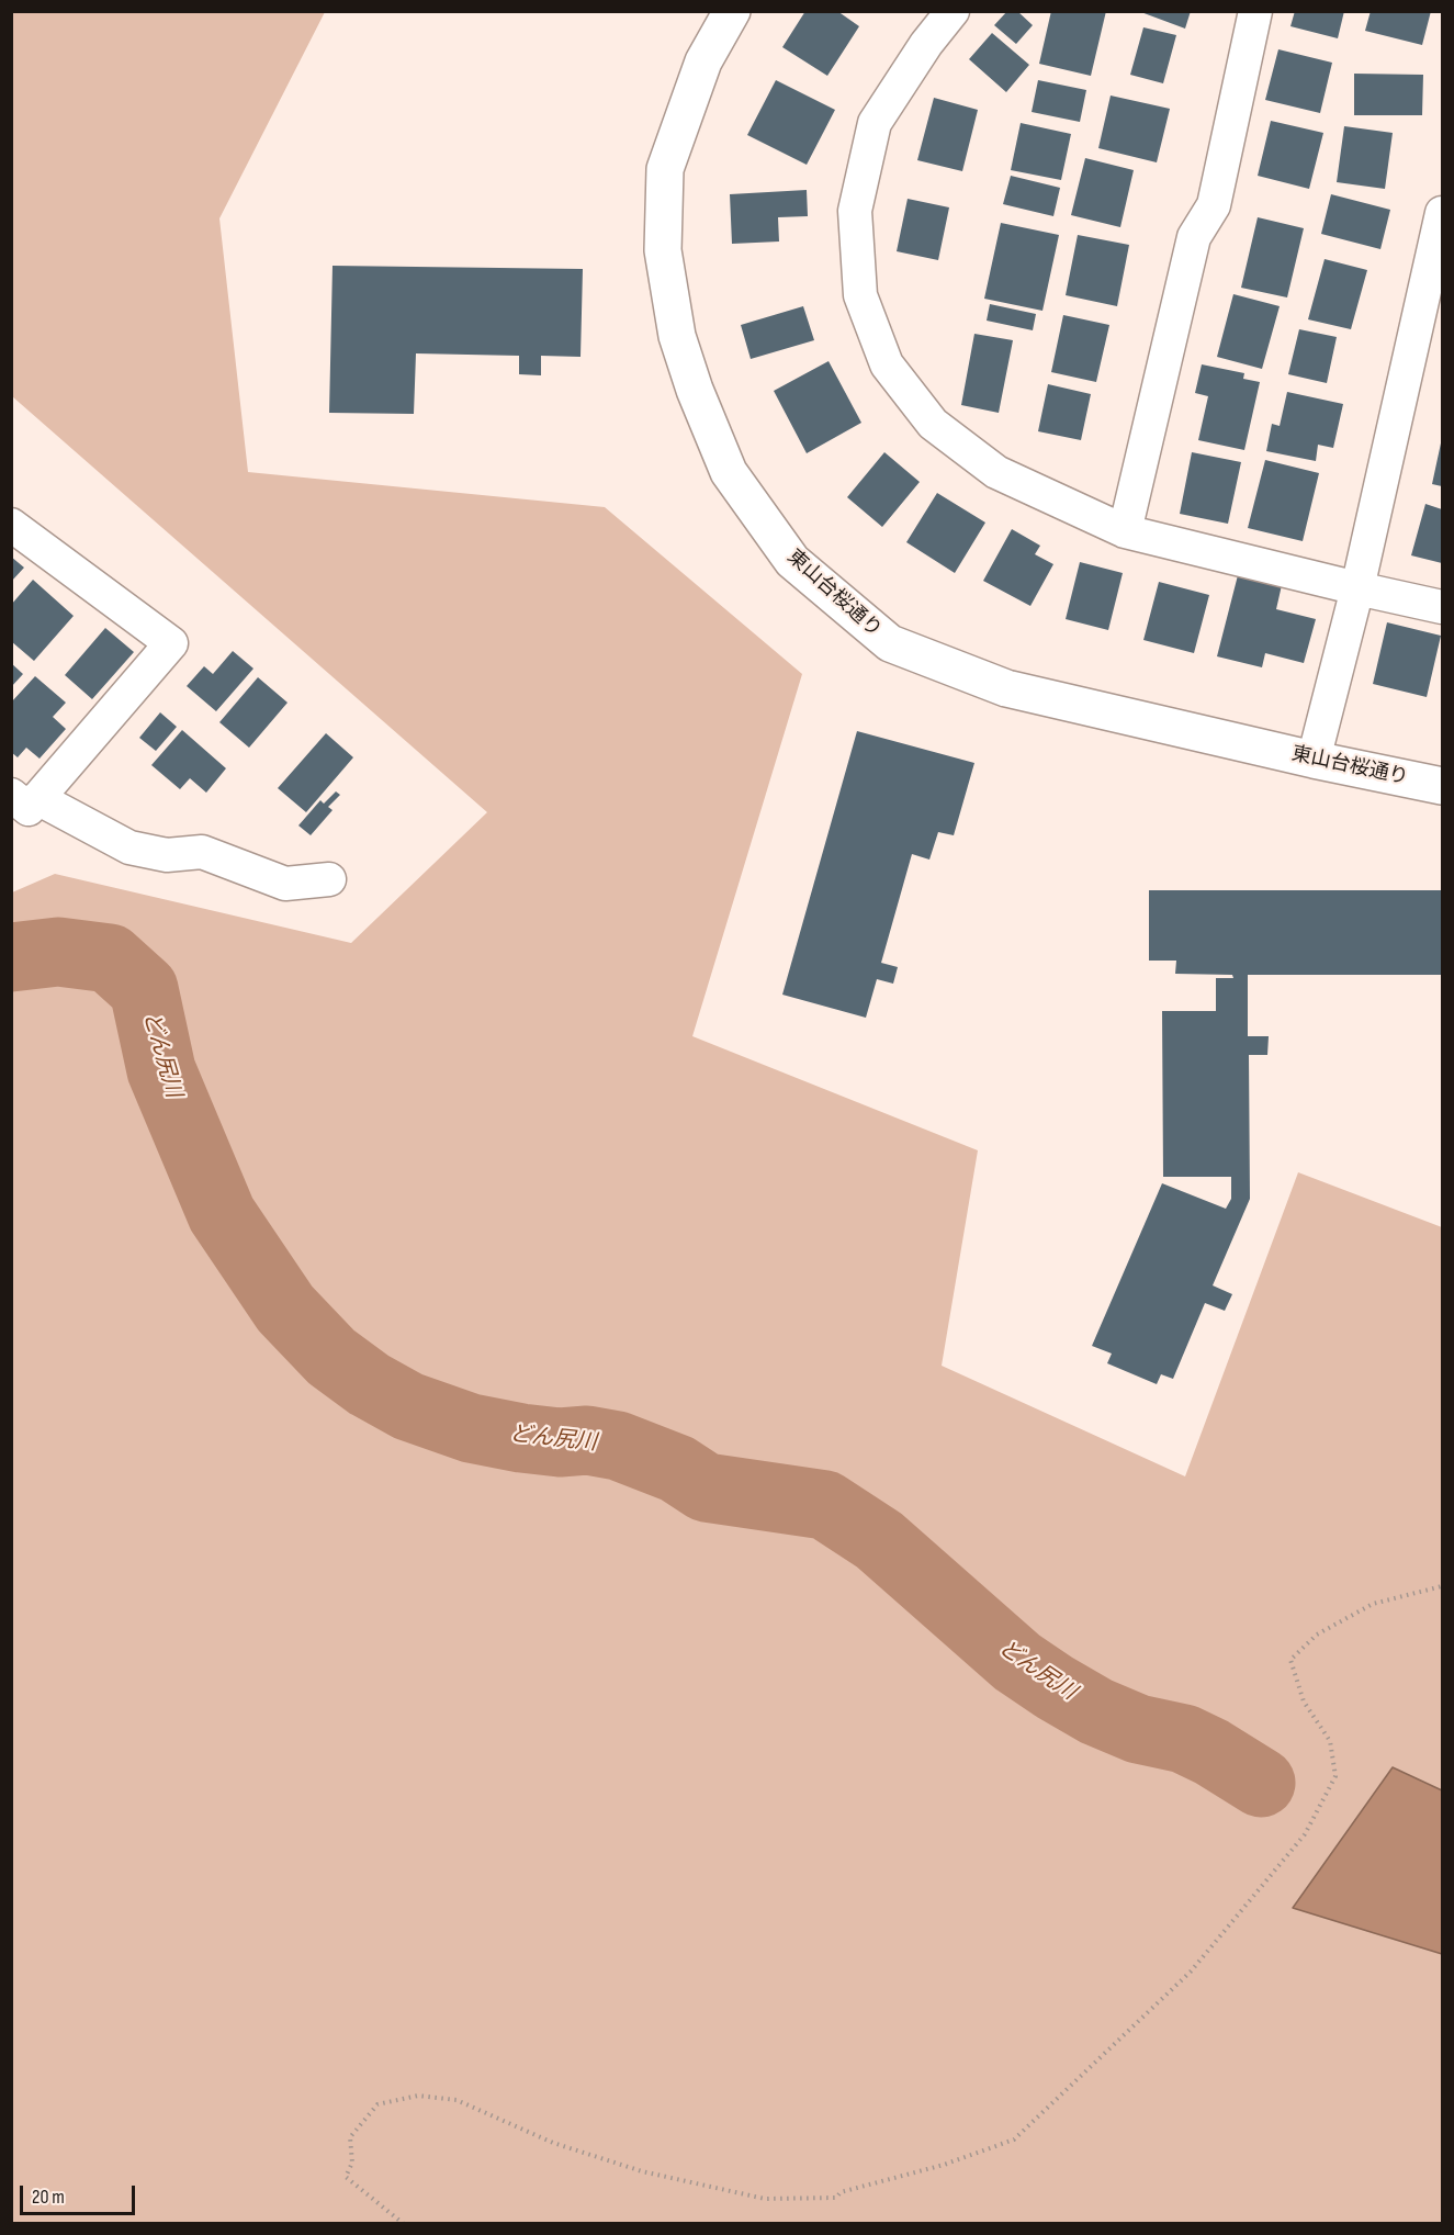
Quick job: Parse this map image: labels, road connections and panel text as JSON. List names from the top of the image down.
{
  "streets": {
    "street": ["東山台桜通り"]
  },
  "water": ["どん尻川"],
  "scale_bar": "20 m"
}
